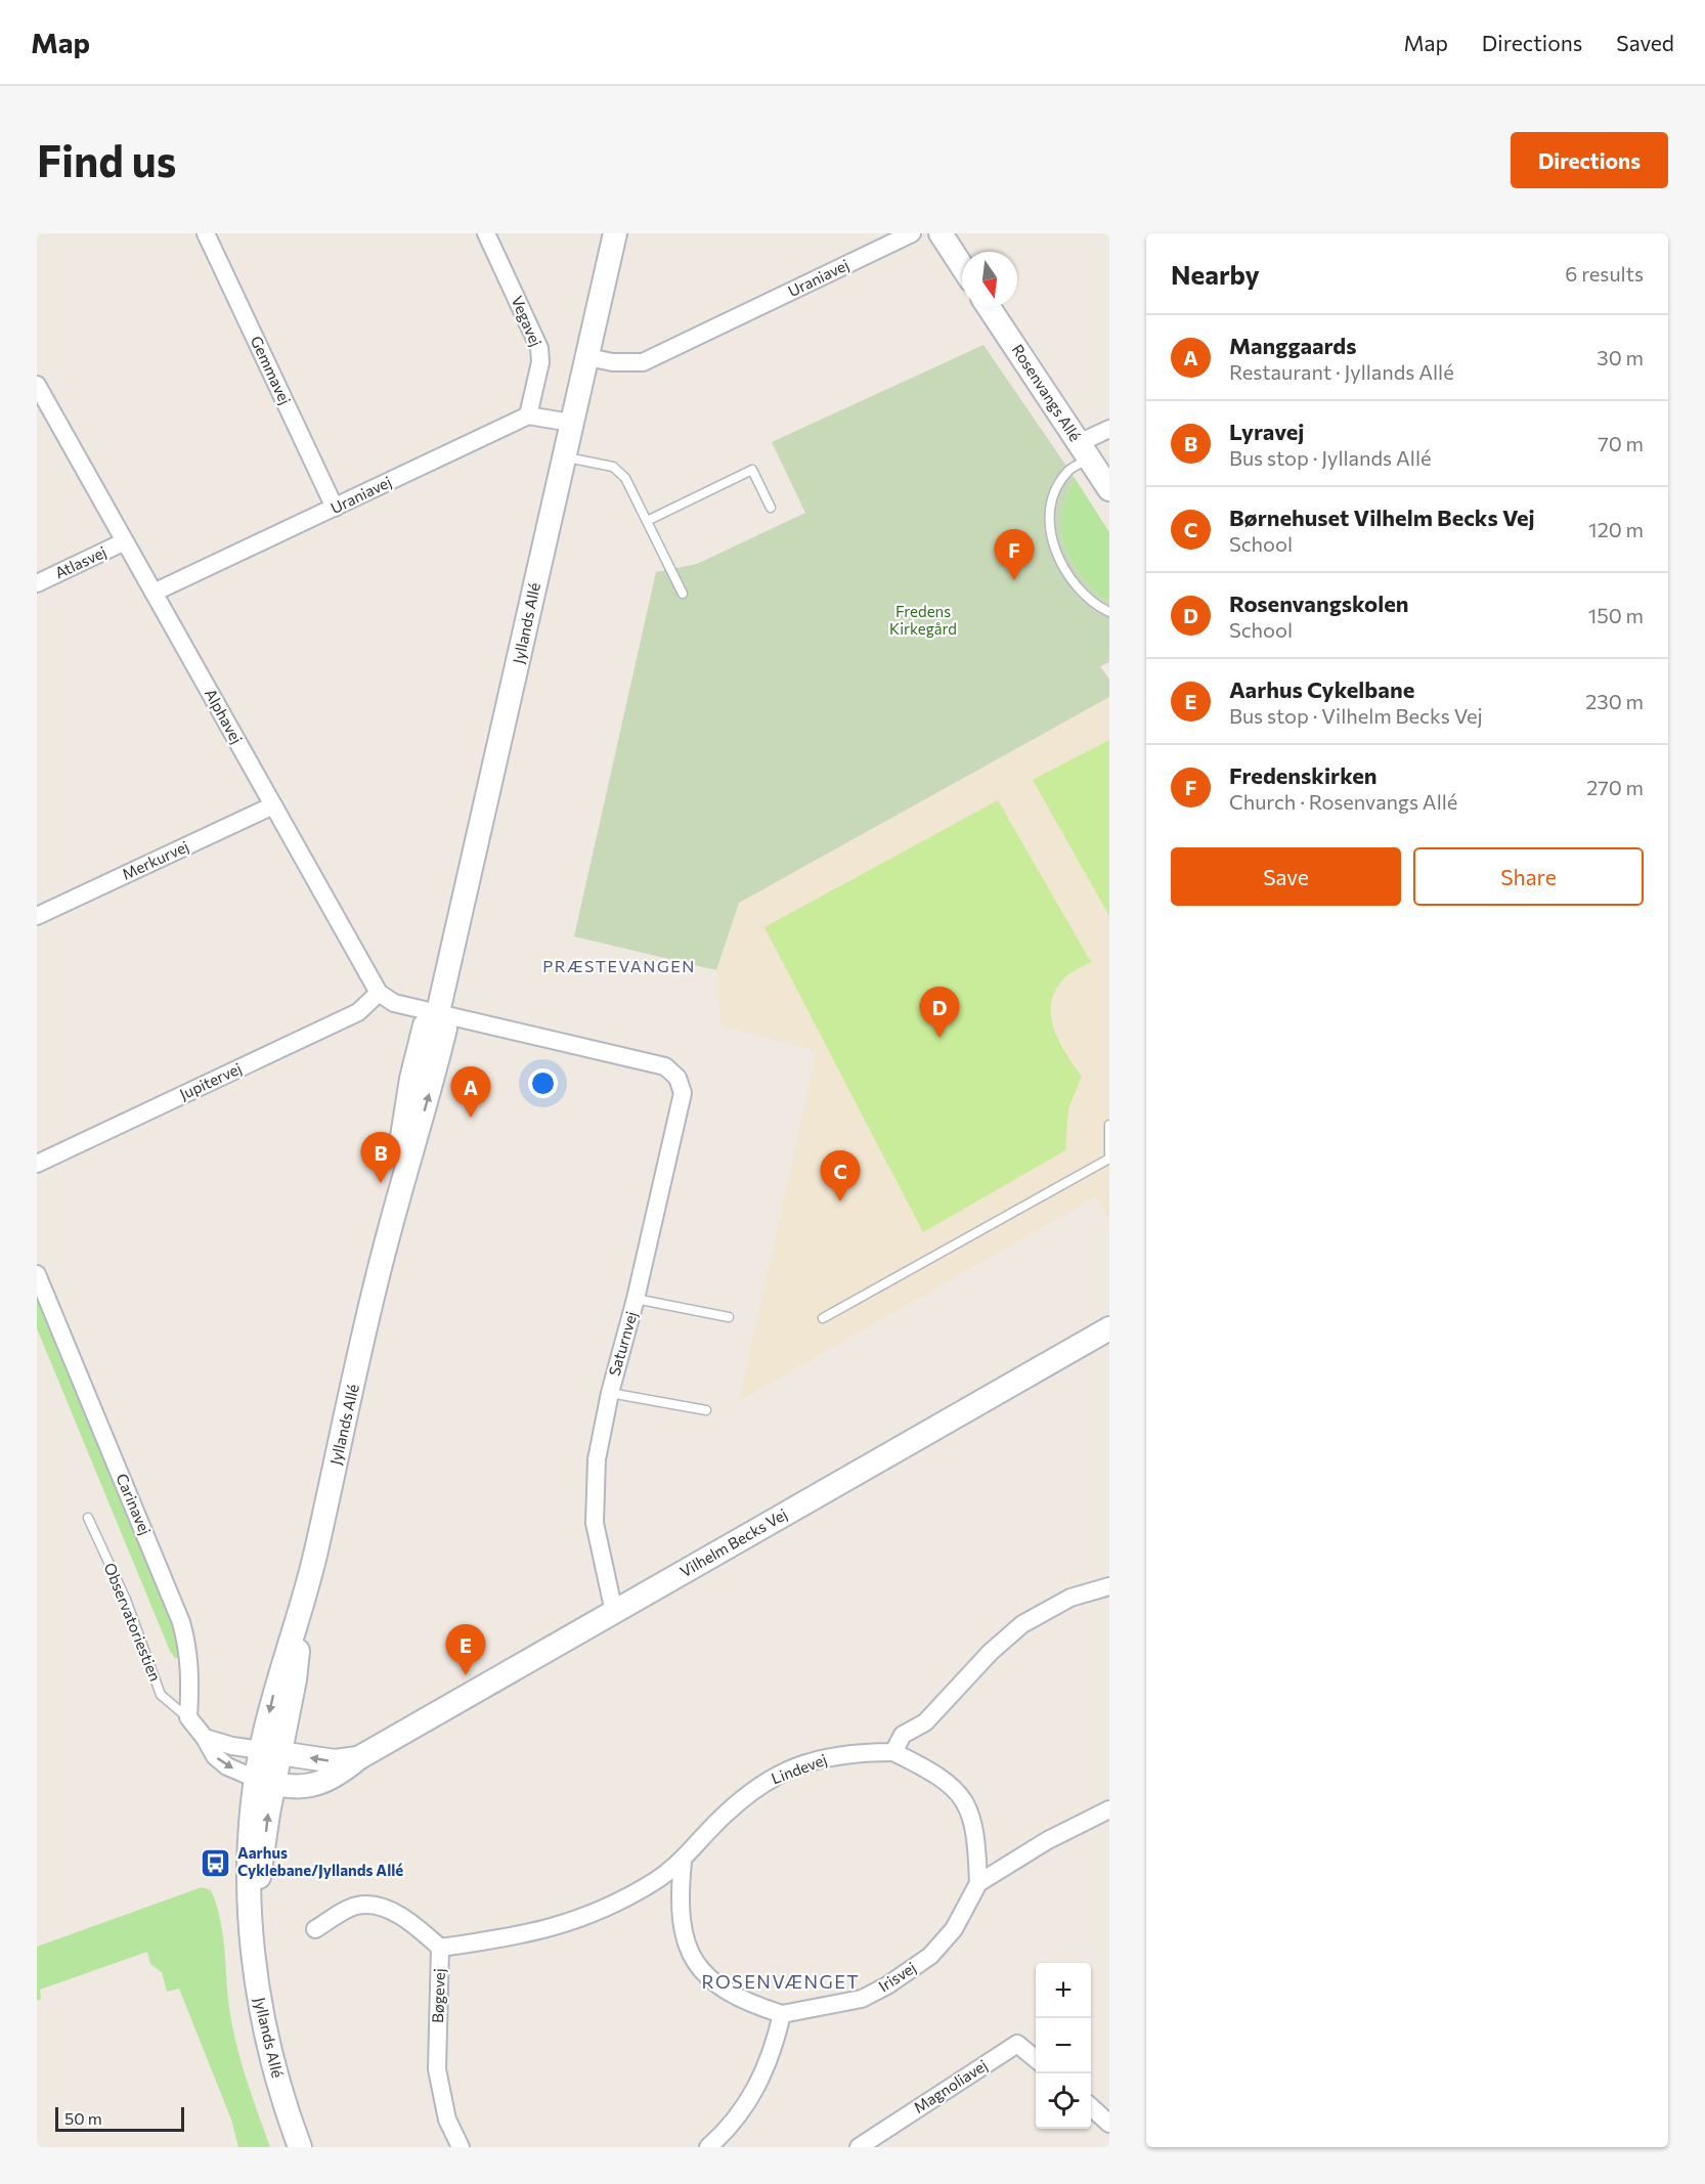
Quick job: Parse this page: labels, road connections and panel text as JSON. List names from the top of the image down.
{
  "streets": {
    "street": [
      "Uraniavej",
      "Vegavej",
      "Gemmavej",
      "Rosenvangs Allé",
      "Atlasvej",
      "Jyllands Allé",
      "Alphavej",
      "Merkurvej",
      "Jupitervej",
      "Saturnvej",
      "Carinavej",
      "Vilhelm Becks Vej",
      "Lindevej",
      "Irisvej",
      "Bøgevej",
      "Magnoliavej"
    ],
    "lane": ["Observatoriestien"]
  },
  "crossings": [
    ["Uraniavej", "Vegavej"],
    ["Uraniavej", "Gemmavej"],
    ["Uraniavej", "Jyllands Allé"],
    ["Uraniavej", "Alphavej"],
    ["Atlasvej", "Alphavej"],
    ["Jyllands Allé", "Saturnvej"],
    ["Jyllands Allé", "Vilhelm Becks Vej"],
    ["Alphavej", "Merkurvej"],
    ["Alphavej", "Jupitervej"],
    ["Saturnvej", "Vilhelm Becks Vej"],
    ["Carinavej", "Observatoriestien"],
    ["Lindevej", "Bøgevej"]
  ],
  "districts": ["PRÆSTEVANGEN", "ROSENVÆNGET"],
  "parks": ["Fredens Kirkegård"],
  "places": {
    "bus stop": ["Aarhus Cyklebane/Jyllands Allé"]
  },
  "scale_bar": "50 m",
  "north": "bottom",
  "page": {
    "header": "Map",
    "nav": ["Map", "Directions", "Saved"],
    "buttons": [
      "Directions",
      ["Save", "Share"]
    ],
    "title": "Find us",
    "heading": ["Nearby", "6 results"],
    "list": [
      {
        "mark": "A",
        "name": "Manggaards",
        "note": "Restaurant · Jyllands Allé",
        "value": "30 m"
      },
      {
        "mark": "B",
        "name": "Lyravej",
        "note": "Bus stop · Jyllands Allé",
        "value": "70 m"
      },
      {
        "mark": "C",
        "name": "Børnehuset Vilhelm Becks Vej",
        "note": "School",
        "value": "120 m"
      },
      {
        "mark": "D",
        "name": "Rosenvangskolen",
        "note": "School",
        "value": "150 m"
      },
      {
        "mark": "E",
        "name": "Aarhus Cykelbane",
        "note": "Bus stop · Vilhelm Becks Vej",
        "value": "230 m"
      },
      {
        "mark": "F",
        "name": "Fredenskirken",
        "note": "Church · Rosenvangs Allé",
        "value": "270 m"
      }
    ],
    "pins": [
      "F",
      "D",
      "A",
      "B",
      "C",
      "E"
    ],
    "map_buttons": ["+", "−"],
    "scale": "50 m"
  }
}
